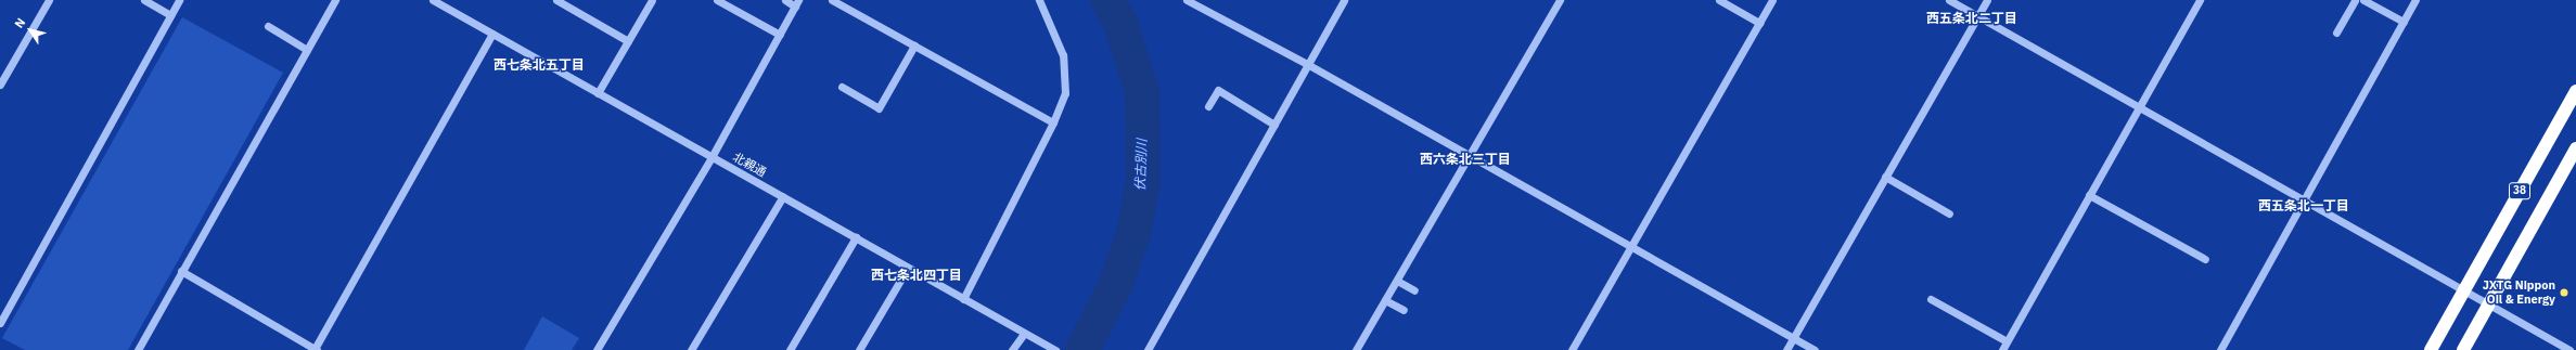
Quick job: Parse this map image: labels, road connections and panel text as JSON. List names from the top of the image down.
{
  "streets": {
    "highway": ["38"],
    "street": ["北親通"]
  },
  "districts": [
    "西五条北二丁目",
    "西七条北五丁目",
    "西六条北三丁目",
    "西五条北一丁目",
    "西七条北四丁目"
  ],
  "water": ["伏古別川"],
  "places": ["JXTG Nippon Oil & Energy"],
  "north": "top left"
}
